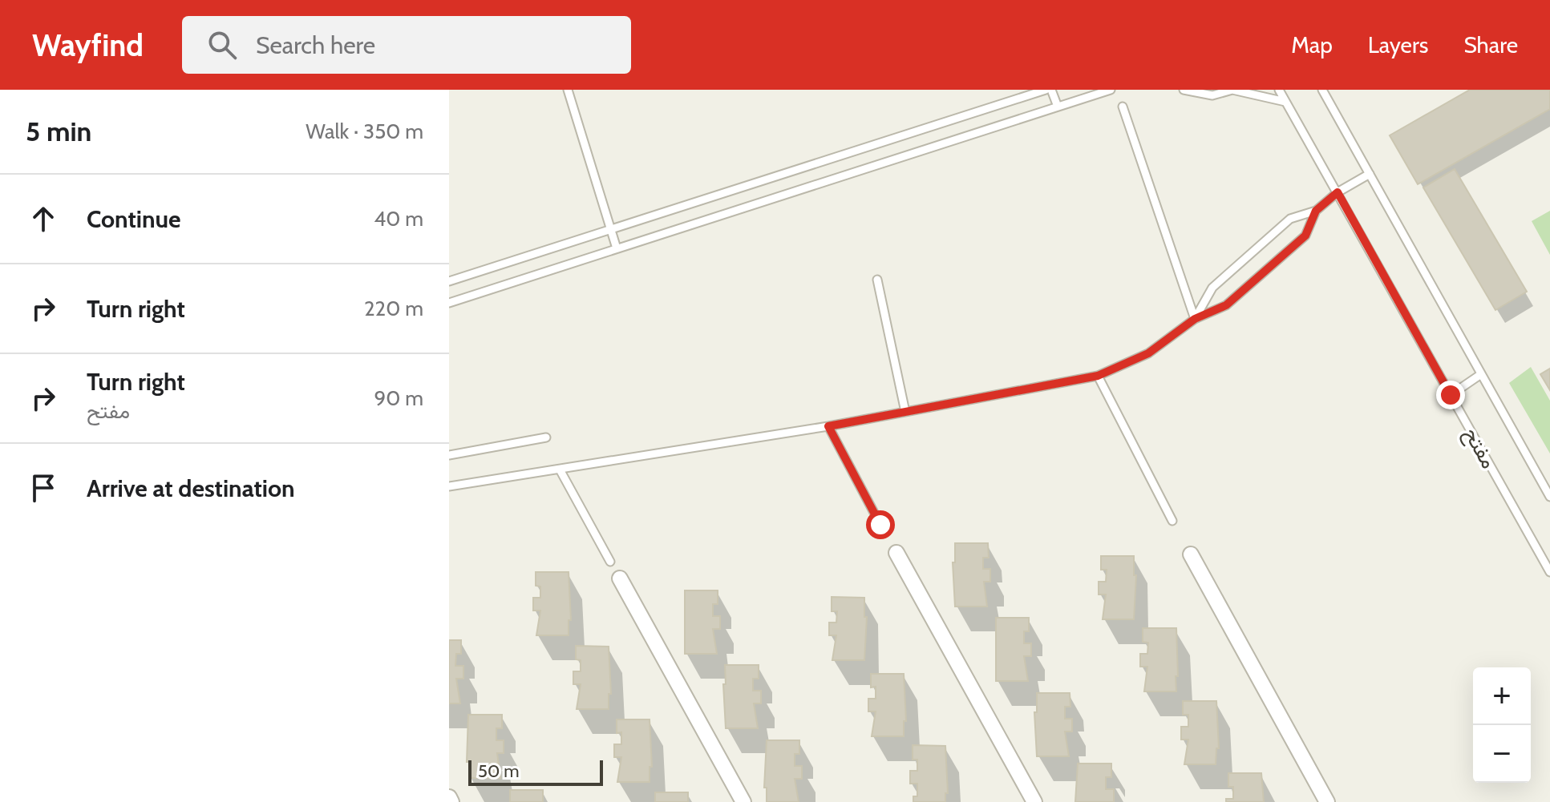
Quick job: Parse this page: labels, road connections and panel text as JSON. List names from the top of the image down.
{
  "streets": {
    "lane": ["مفتح"]
  },
  "scale_bar": "50 m",
  "page": {
    "header": "Wayfind",
    "search": "Search here",
    "nav": ["Map", "Layers", "Share"],
    "heading": ["5 min", "Walk · 350 m"],
    "list": [
      ["Continue", "40 m"],
      ["Turn right", "220 m"],
      ["Turn right", "مفتح", "90 m"],
      "Arrive at destination"
    ],
    "map_buttons": ["+", "−"],
    "scale": "50 m"
  }
}
